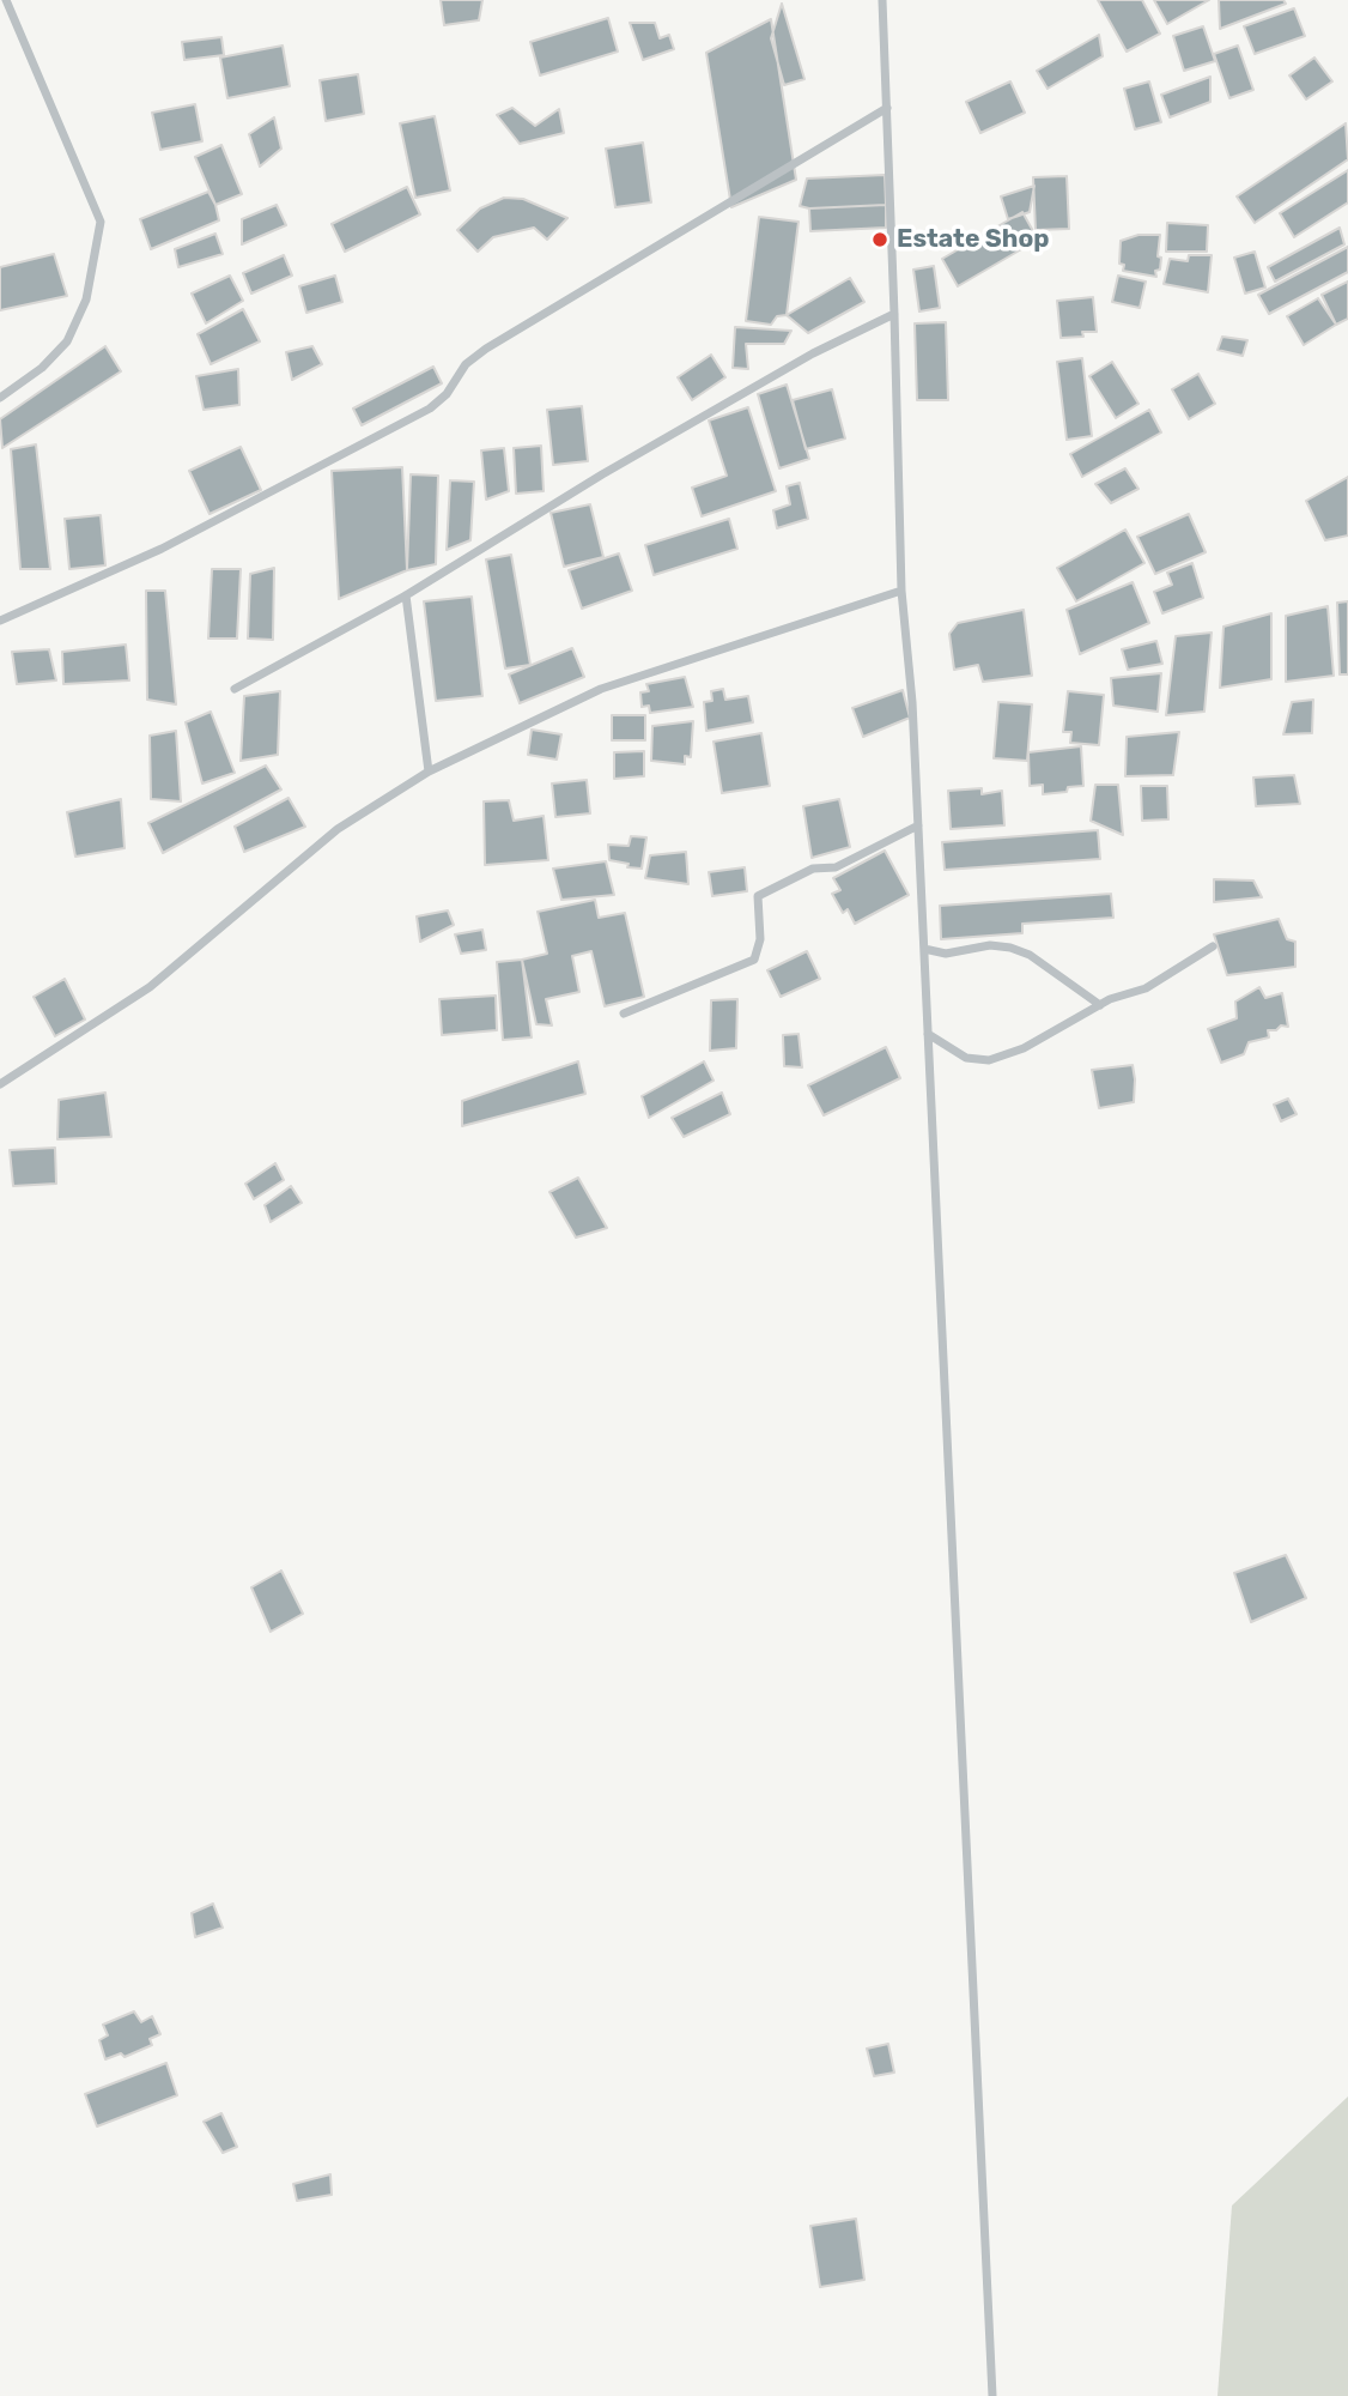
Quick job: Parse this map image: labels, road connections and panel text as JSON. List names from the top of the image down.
{
  "places": ["Estate Shop"]
}
